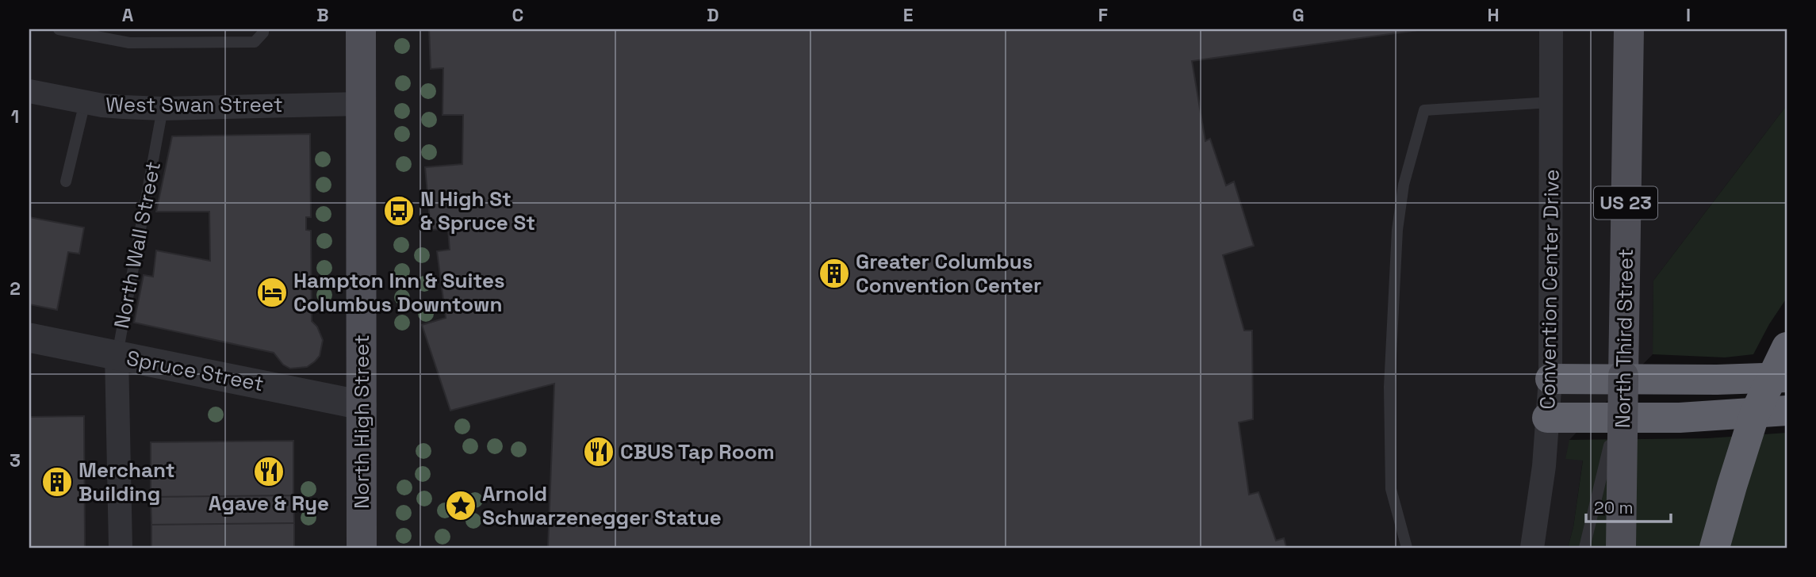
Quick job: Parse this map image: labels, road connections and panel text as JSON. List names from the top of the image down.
{
  "streets": {
    "main road": ["US 23", "North Third Street", "North High Street"],
    "street": [
      "West Swan Street",
      "North Wall Street",
      "Convention Center Drive",
      "Spruce Street"
    ]
  },
  "crossings": [
    ["West Swan Street", "North Wall Street"],
    ["West Swan Street", "North High Street"],
    ["North Wall Street", "Spruce Street"],
    ["Spruce Street", "North High Street"]
  ],
  "places": {
    "bus stop": ["N High St & Spruce St"],
    "building": ["Greater Columbus Convention Center", "Merchant Building"],
    "hotel": ["Hampton Inn & Suites Columbus Downtown"],
    "restaurant": ["CBUS Tap Room", "Agave & Rye"],
    "place": ["Arnold Schwarzenegger Statue"]
  },
  "scale_bar": "20 m",
  "grid": {
    "columns": [
      "A",
      "B",
      "C",
      "D",
      "E",
      "F",
      "G",
      "H",
      "I"
    ],
    "rows": ["1", "2", "3"]
  }
}
